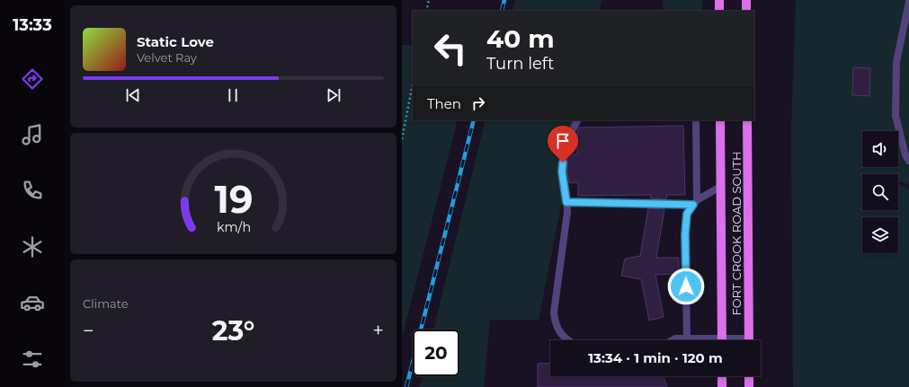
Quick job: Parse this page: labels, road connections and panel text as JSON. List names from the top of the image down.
{
  "streets": {
    "main road": ["FORT CROOK ROAD SOUTH"]
  },
  "page": {
    "tabs": "13:33",
    "turn": ["40 m", "Turn left"],
    "song": ["Static Love", "Velvet Ray"],
    "then": "Then",
    "tile": "Climate",
    "heat": ["−", "23°", "+"],
    "limit": "20",
    "trip": "13:34 · 1 min · 120 m",
    "gauge": ["19", "km/h"]
  }
}
